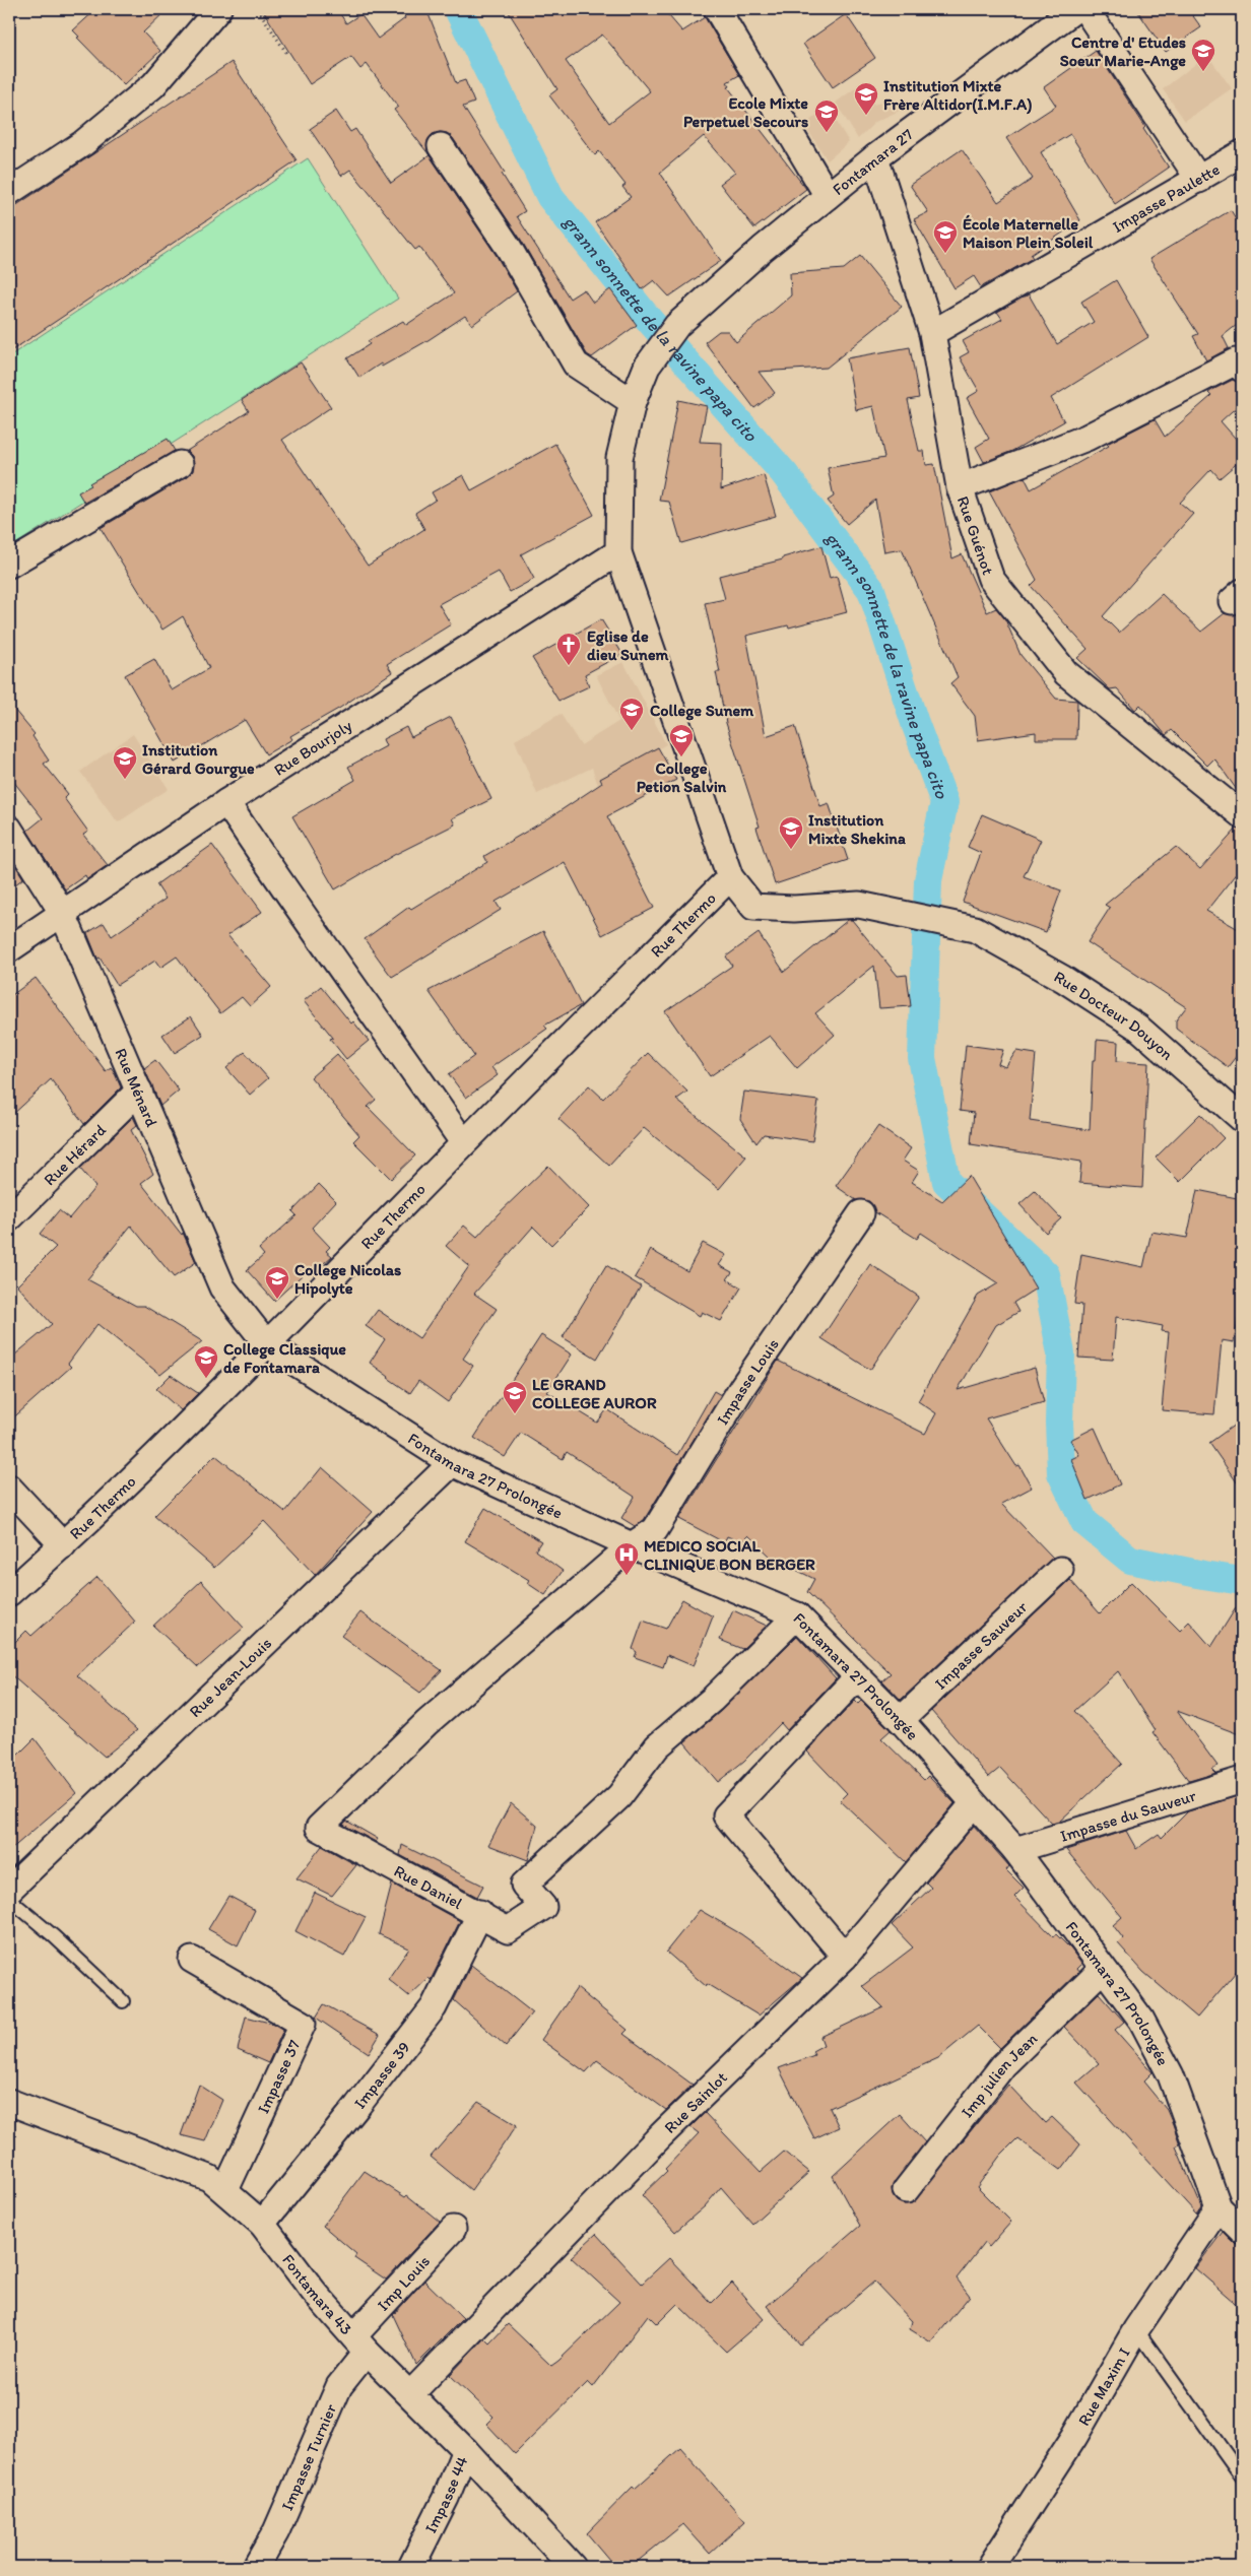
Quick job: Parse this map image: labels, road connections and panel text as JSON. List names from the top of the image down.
{
  "streets": {
    "street": [
      "Fontamara 27",
      "Impasse Paulette",
      "Rue Guénot",
      "Rue Bourjoly",
      "Rue Thermo",
      "Rue Docteur Douyon",
      "Rue Ménard",
      "Rue Hérard",
      "Impasse Louis",
      "Fontamara 27 Prolongée",
      "Impasse Sauveur",
      "Rue Jean-Louis",
      "Impasse du Sauveur",
      "Rue Daniel",
      "Impasse 39",
      "Imp julien Jean",
      "Impasse 37",
      "Rue Sainlot",
      "Imp Louis",
      "Fontamara 43",
      "Rue Maxim I",
      "Impasse Turnier",
      "Impasse 44"
    ]
  },
  "crossings": [
    ["Fontamara 27", "Rue Guénot"],
    ["Impasse Paulette", "Rue Guénot"],
    ["Rue Bourjoly", "Rue Ménard"],
    ["Rue Thermo", "Rue Docteur Douyon"],
    ["Rue Thermo", "Rue Ménard"],
    ["Rue Thermo", "Fontamara 27 Prolongée"],
    ["Rue Ménard", "Rue Hérard"],
    ["Rue Ménard", "Fontamara 27 Prolongée"],
    ["Impasse Louis", "Fontamara 27 Prolongée"],
    ["Impasse Louis", "Rue Daniel"],
    ["Fontamara 27 Prolongée", "Impasse Sauveur"],
    ["Fontamara 27 Prolongée", "Rue Jean-Louis"],
    ["Fontamara 27 Prolongée", "Impasse du Sauveur"],
    ["Fontamara 27 Prolongée", "Rue Daniel"],
    ["Fontamara 27 Prolongée", "Imp julien Jean"],
    ["Fontamara 27 Prolongée", "Rue Sainlot"],
    ["Fontamara 27 Prolongée", "Rue Maxim I"],
    ["Rue Daniel", "Impasse 39"],
    ["Impasse 39", "Fontamara 43"],
    ["Impasse 37", "Fontamara 43"],
    ["Rue Sainlot", "Fontamara 43"],
    ["Imp Louis", "Fontamara 43"],
    ["Imp Louis", "Impasse Turnier"],
    ["Fontamara 43", "Impasse Turnier"],
    ["Fontamara 43", "Impasse 44"]
  ],
  "water": ["grann sonnette de la ravine papa cito"],
  "places": {
    "school or university": [
      "Centre d' Etudes Soeur Marie-Ange",
      "Institution Mixte Frère Altidor(I.M.F.A)",
      "Ecole Mixte Perpetuel Secours",
      "École Maternelle Maison Plein Soleil",
      "College Sunem",
      "College Petion Salvin",
      "Institution Gérard Gourgue",
      "Institution Mixte Shekina",
      "College Nicolas Hipolyte",
      "College Classique de Fontamara",
      "LE GRAND COLLEGE AUROR"
    ],
    "church": ["Eglise de dieu Sunem"],
    "hospital": ["MEDICO SOCIAL CLINIQUE BON BERGER"]
  }
}
